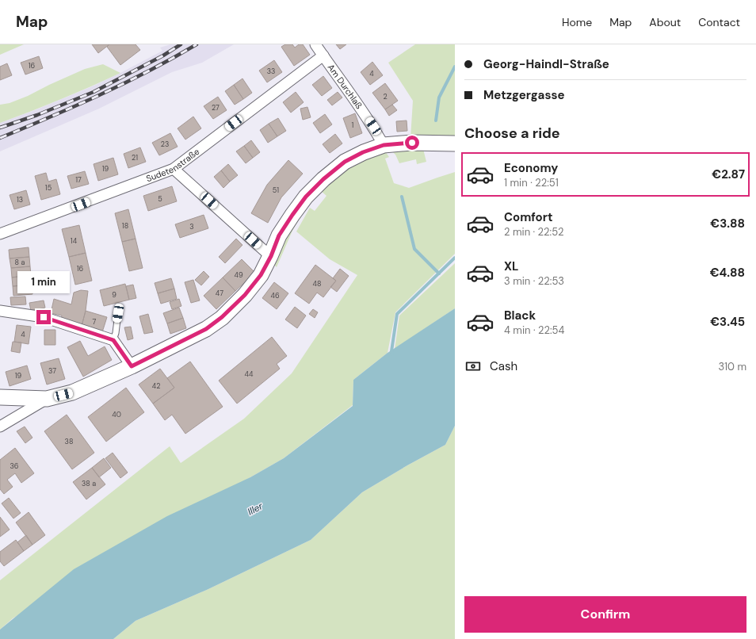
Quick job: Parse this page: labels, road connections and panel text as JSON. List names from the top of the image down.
{
  "streets": {
    "street": ["Am Durchlaß", "Sudetenstraße"]
  },
  "crossings": [
    ["Am Durchlaß", "Sudetenstraße"]
  ],
  "water": ["Iller"],
  "house_numbers": [
    "16",
    "33",
    "4",
    "2",
    "27",
    "1",
    "23",
    "21",
    "19",
    "17",
    "15",
    "51",
    "5",
    "13",
    "18",
    "3",
    "14",
    "8 a",
    "16",
    "49",
    "48",
    "47",
    "9",
    "46",
    "7",
    "4",
    "37",
    "44",
    "19",
    "42",
    "40",
    "38",
    "36",
    "38 a"
  ],
  "page": {
    "header": "Map",
    "nav": [
      "Home",
      "Map",
      "About",
      "Contact"
    ],
    "banner": ["Georg-Haindl-Straße", "Metzgergasse"],
    "heading": "Choose a ride",
    "list": [
      {
        "name": "Economy",
        "note": "1 min · 22:51",
        "value": "€2.87"
      },
      {
        "name": "Comfort",
        "note": "2 min · 22:52",
        "value": "€3.88"
      },
      {
        "name": "XL",
        "note": "3 min · 22:53",
        "value": "€4.88"
      },
      {
        "name": "Black",
        "note": "4 min · 22:54",
        "value": "€3.45"
      }
    ],
    "bubble": "1 min",
    "pay": ["Cash", "310 m"],
    "buttons": "Confirm"
  }
}
